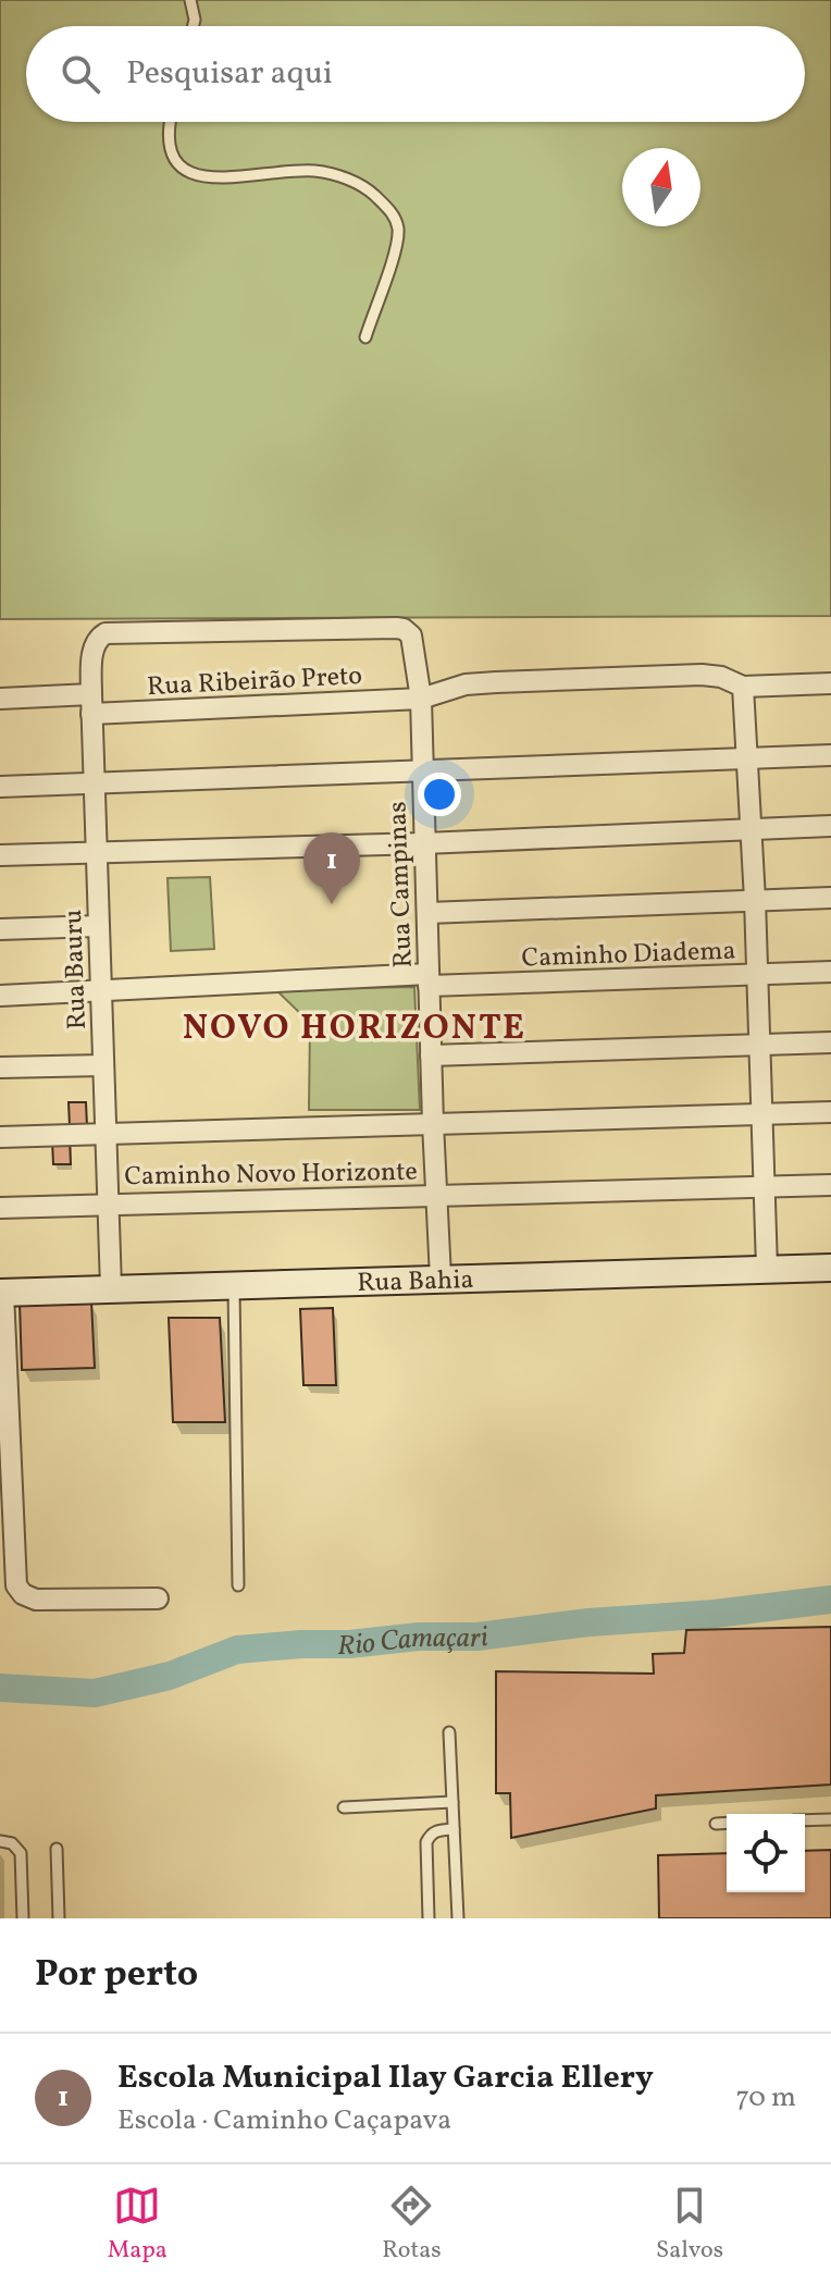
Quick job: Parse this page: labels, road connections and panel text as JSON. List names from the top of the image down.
{
  "streets": {
    "street": [
      "Rua Ribeirão Preto",
      "Rua Campinas",
      "Caminho Diadema",
      "Rua Bauru",
      "Caminho Novo Horizonte",
      "Rua Bahia"
    ]
  },
  "crossings": [
    ["Rua Ribeirão Preto", "Rua Campinas"],
    ["Rua Ribeirão Preto", "Rua Bauru"],
    ["Rua Campinas", "Caminho Diadema"],
    ["Rua Campinas", "Rua Bauru"],
    ["Rua Campinas", "Caminho Novo Horizonte"],
    ["Rua Campinas", "Rua Bahia"],
    ["Caminho Diadema", "Rua Bauru"],
    ["Rua Bauru", "Caminho Novo Horizonte"],
    ["Rua Bauru", "Rua Bahia"]
  ],
  "districts": ["NOVO HORIZONTE"],
  "water": ["Rio Camaçari"],
  "north": "top",
  "page": {
    "search": "Pesquisar aqui",
    "pins": "1",
    "heading": "Por perto",
    "list": [
      {
        "mark": "1",
        "name": "Escola Municipal Ilay Garcia Ellery",
        "note": "Escola · Caminho Caçapava",
        "value": "70 m"
      }
    ],
    "nav": ["Mapa", "Rotas", "Salvos"]
  }
}
